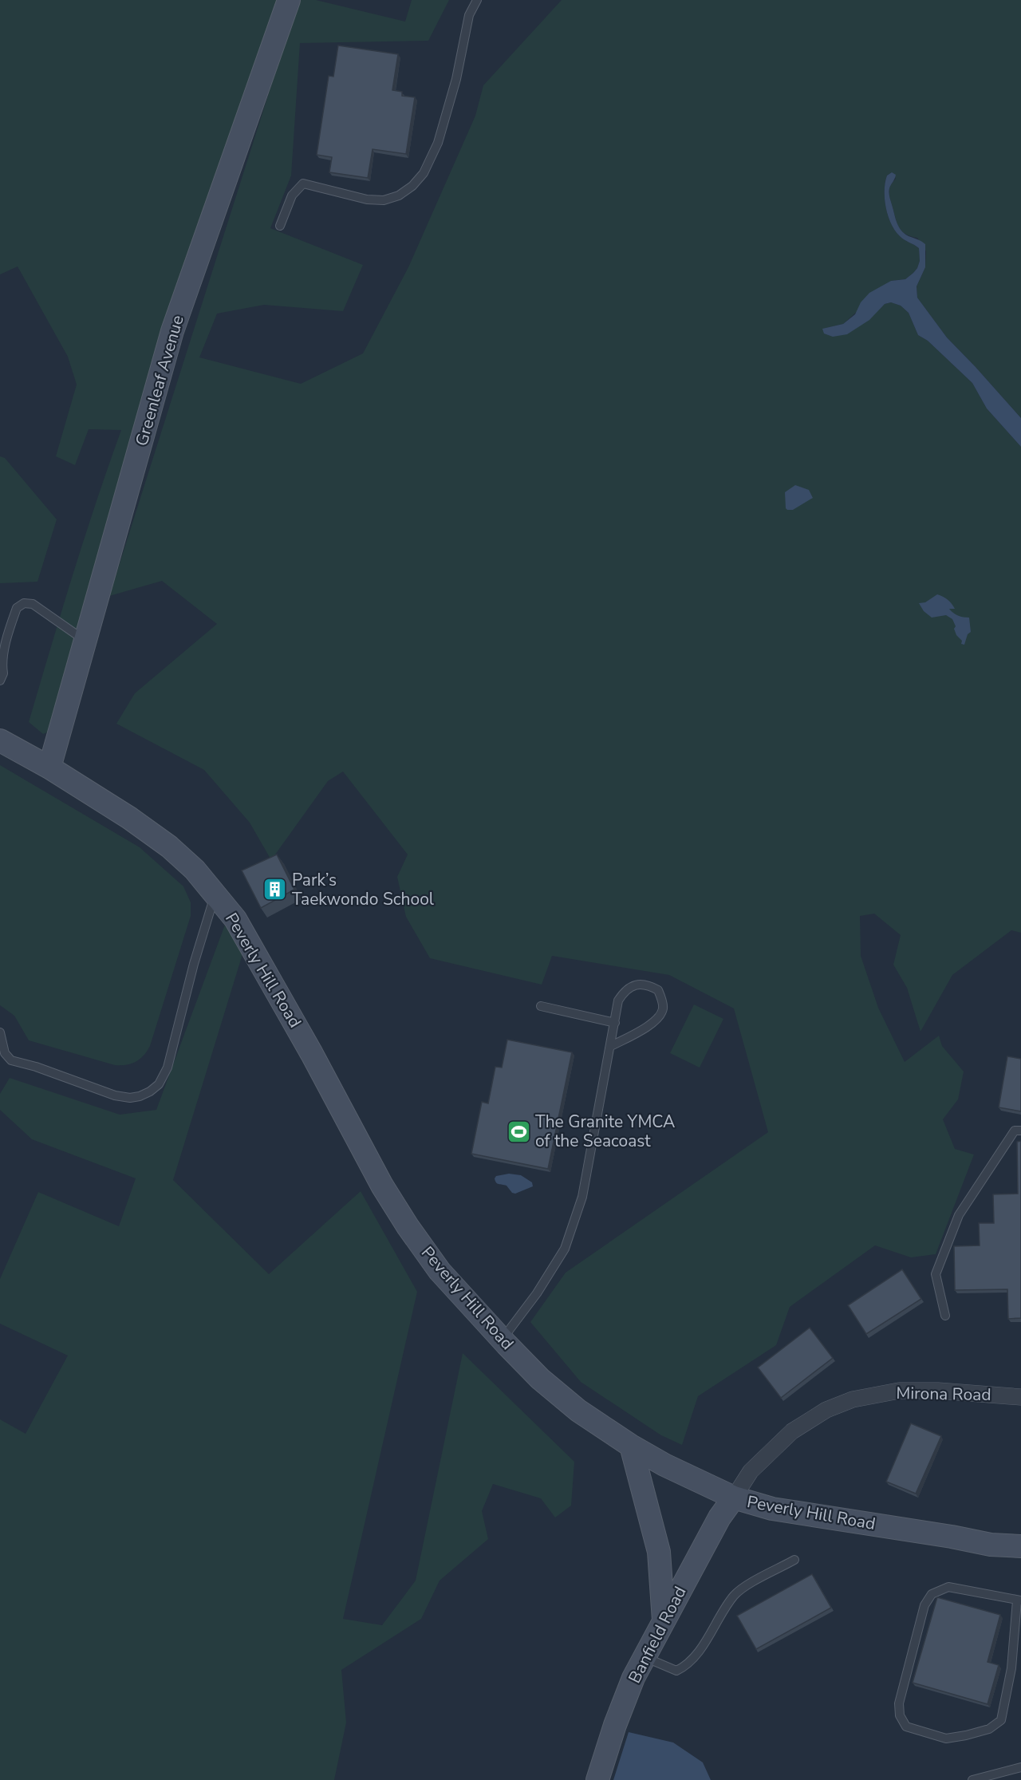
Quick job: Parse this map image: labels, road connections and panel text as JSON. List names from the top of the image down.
{
  "streets": {
    "street": [
      "Greenleaf Avenue",
      "Peverly Hill Road",
      "Mirona Road",
      "Banfield Road"
    ]
  },
  "crossings": [
    ["Greenleaf Avenue", "Peverly Hill Road"],
    ["Peverly Hill Road", "Mirona Road"],
    ["Peverly Hill Road", "Banfield Road"],
    ["Mirona Road", "Banfield Road"]
  ],
  "places": {
    "building": ["Park’s Taekwondo School"],
    "sports": ["The Granite YMCA of the Seacoast"]
  }
}
